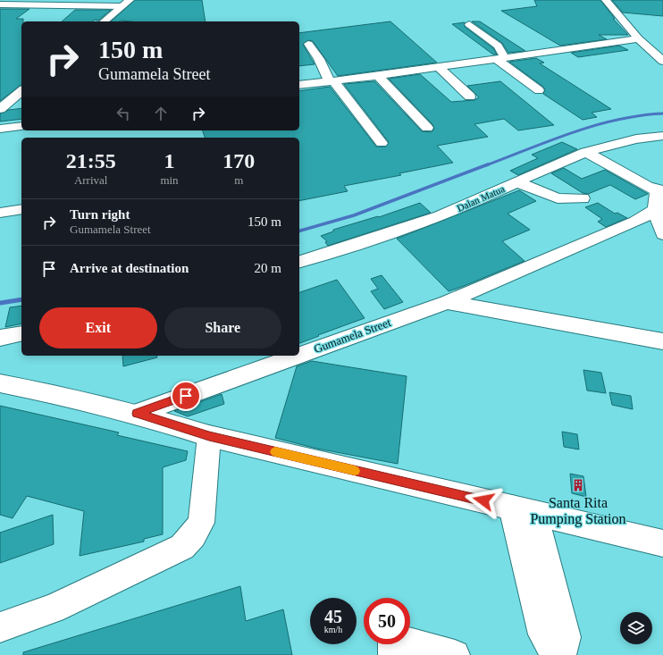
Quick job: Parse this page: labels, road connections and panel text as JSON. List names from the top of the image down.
{
  "streets": {
    "street": ["Dalan Matua", "Gumamela Street"]
  },
  "places": {
    "building": ["Santa Rita Pumping Station"]
  },
  "page": {
    "turn": ["150 m", "Gumamela Street"],
    "eta": [
      "21:55",
      "Arrival",
      "1",
      "min",
      "170",
      "m"
    ],
    "list": [
      {
        "name": "Turn right",
        "note": "Gumamela Street",
        "value": "150 m"
      },
      {
        "name": "Arrive at destination",
        "value": "20 m"
      }
    ],
    "buttons": ["Exit", "Share"],
    "speed": "45 km/h",
    "limit": "50"
  }
}
